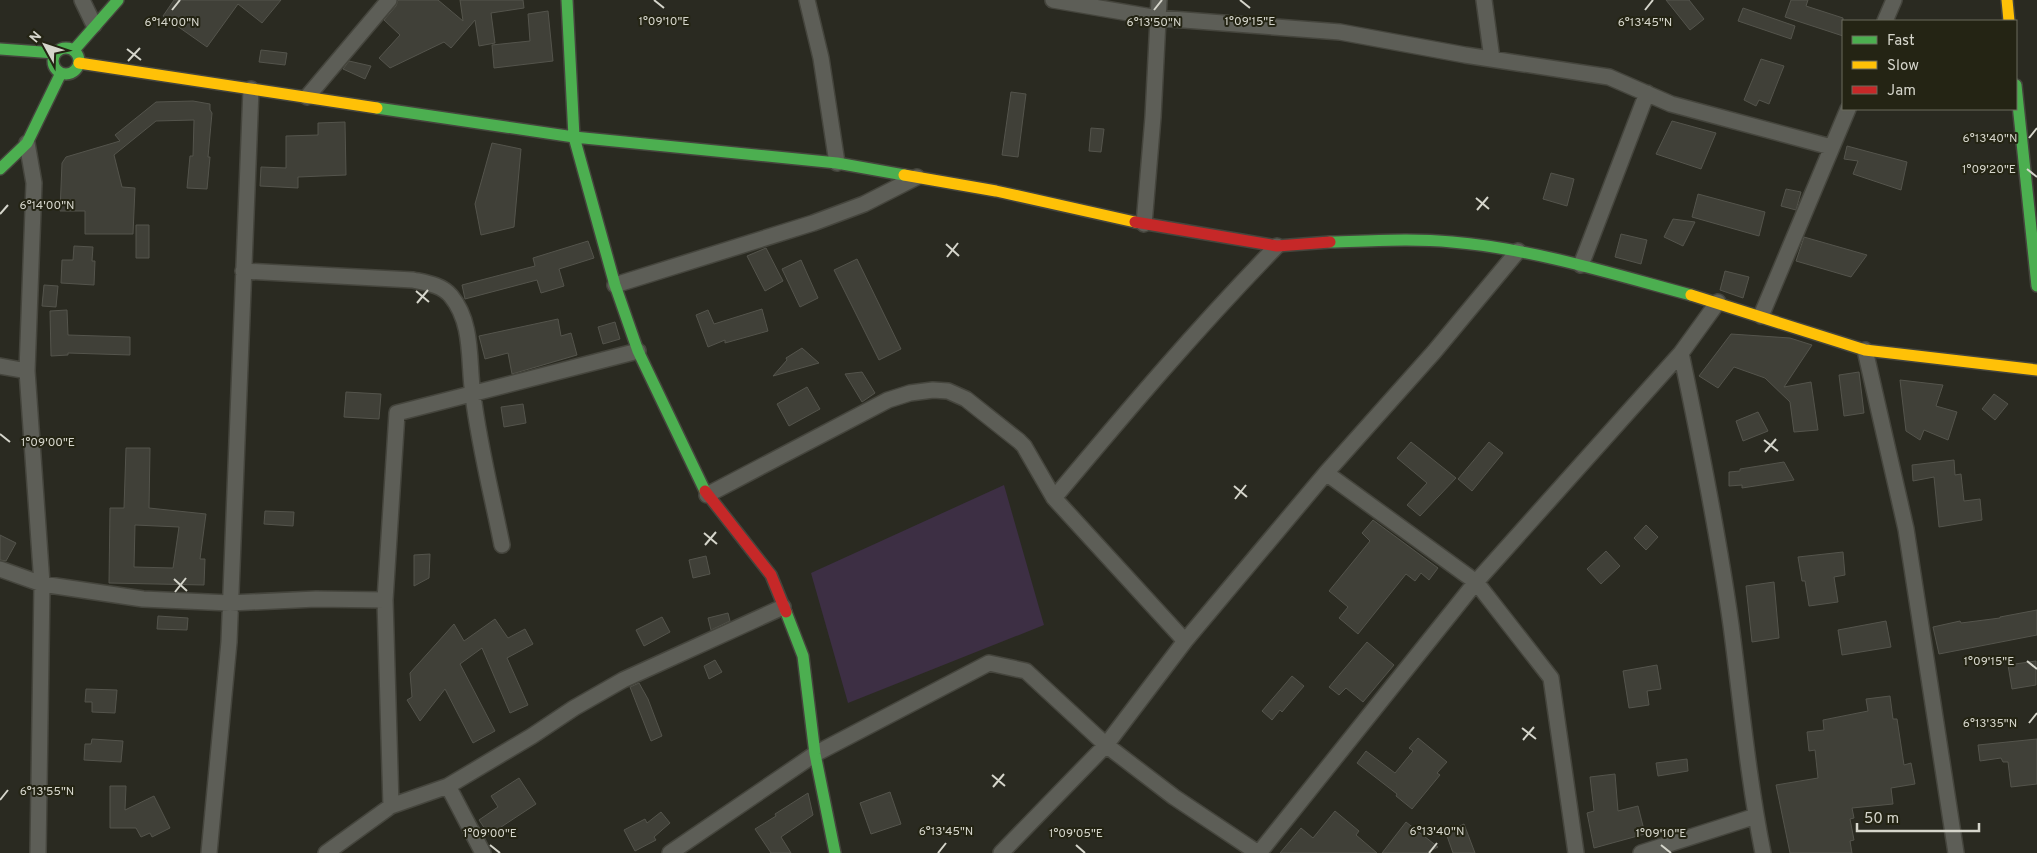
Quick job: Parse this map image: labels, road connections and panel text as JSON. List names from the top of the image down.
{
  "legend": ["Fast", "Slow", "Jam"],
  "scale_bar": "50 m",
  "north": "top left",
  "coordinates": [
    "1°09'10\"E",
    "1°09'15\"E",
    "6°14'00\"N",
    "6°13'50\"N",
    "6°13'45\"N",
    "6°13'40\"N",
    "1°09'20\"E",
    "1°09'00\"E",
    "6°13'35\"N",
    "6°13'55\"N",
    "1°09'05\"E"
  ]
}
